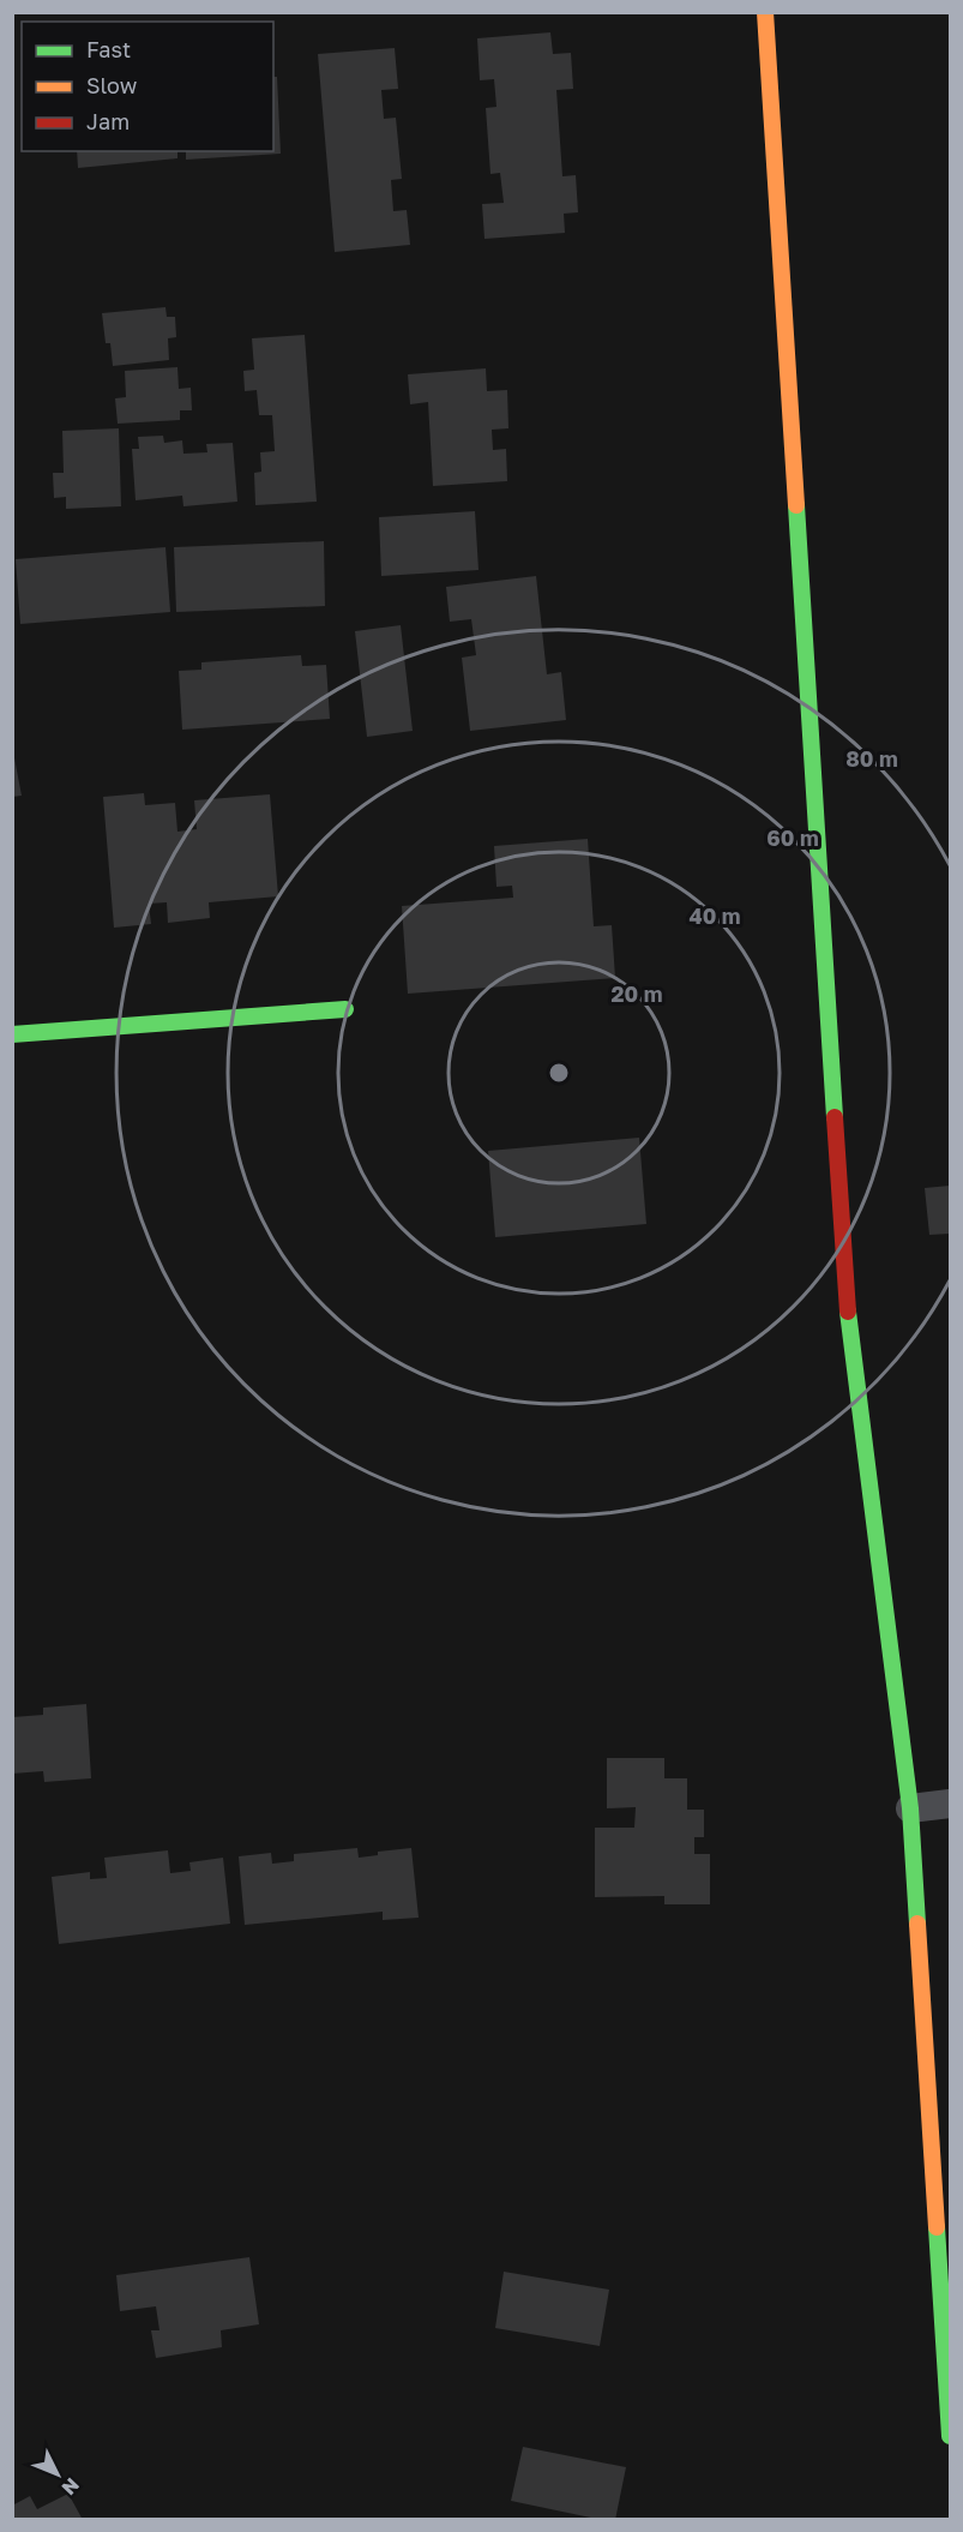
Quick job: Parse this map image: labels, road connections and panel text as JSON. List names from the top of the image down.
{
  "legend": ["Fast", "Slow", "Jam"],
  "north": "bottom right",
  "rings": [
    "80 m",
    "60 m",
    "40 m",
    "20 m"
  ]
}
